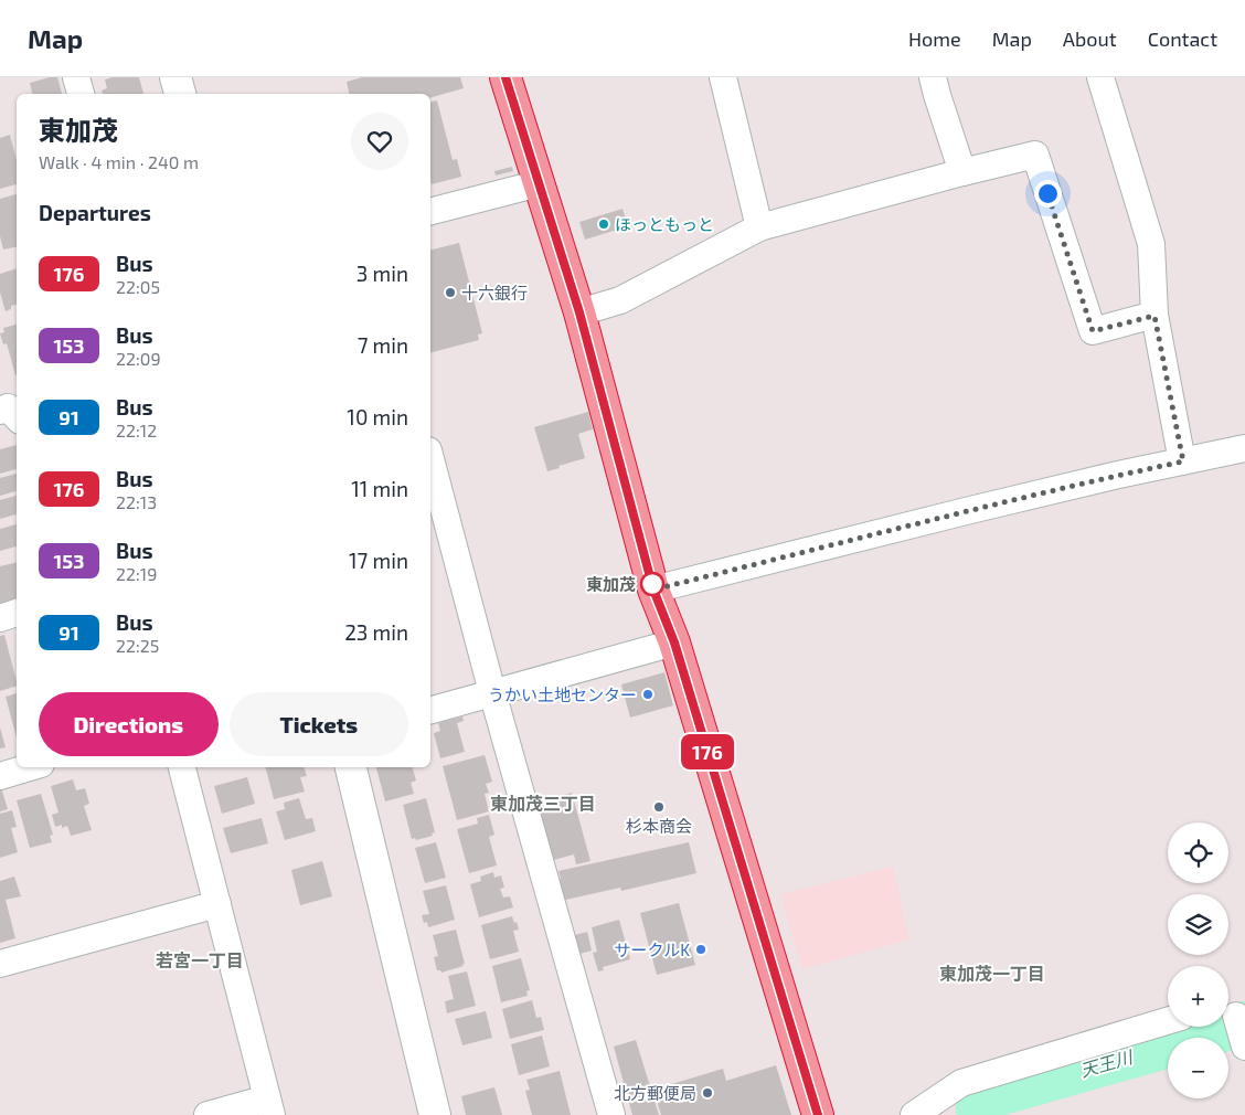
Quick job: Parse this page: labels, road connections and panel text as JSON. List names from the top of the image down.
{
  "districts": ["東加茂三丁目", "若宮一丁目", "東加茂一丁目"],
  "water": ["天王川"],
  "places": [
    "ほっともっと",
    "十六銀行",
    "東加茂",
    "うかい土地センター",
    "杉本商会",
    "サークルK",
    "北方郵便局"
  ],
  "lines": ["bus line 176"],
  "page": {
    "header": "Map",
    "nav": [
      "Home",
      "Map",
      "About",
      "Contact"
    ],
    "on_map": "176",
    "heading": [
      ["東加茂", "Walk · 4 min · 240 m"],
      "Departures"
    ],
    "list": [
      {
        "mark": "176",
        "name": "Bus",
        "note": "22:05",
        "value": "3 min"
      },
      {
        "mark": "153",
        "name": "Bus",
        "note": "22:09",
        "value": "7 min"
      },
      {
        "mark": "91",
        "name": "Bus",
        "note": "22:12",
        "value": "10 min"
      },
      {
        "mark": "176",
        "name": "Bus",
        "note": "22:13",
        "value": "11 min"
      },
      {
        "mark": "153",
        "name": "Bus",
        "note": "22:19",
        "value": "17 min"
      },
      {
        "mark": "91",
        "name": "Bus",
        "note": "22:25",
        "value": "23 min"
      }
    ],
    "buttons": ["Directions", "Tickets"],
    "map_buttons": ["+", "−"]
  }
}
